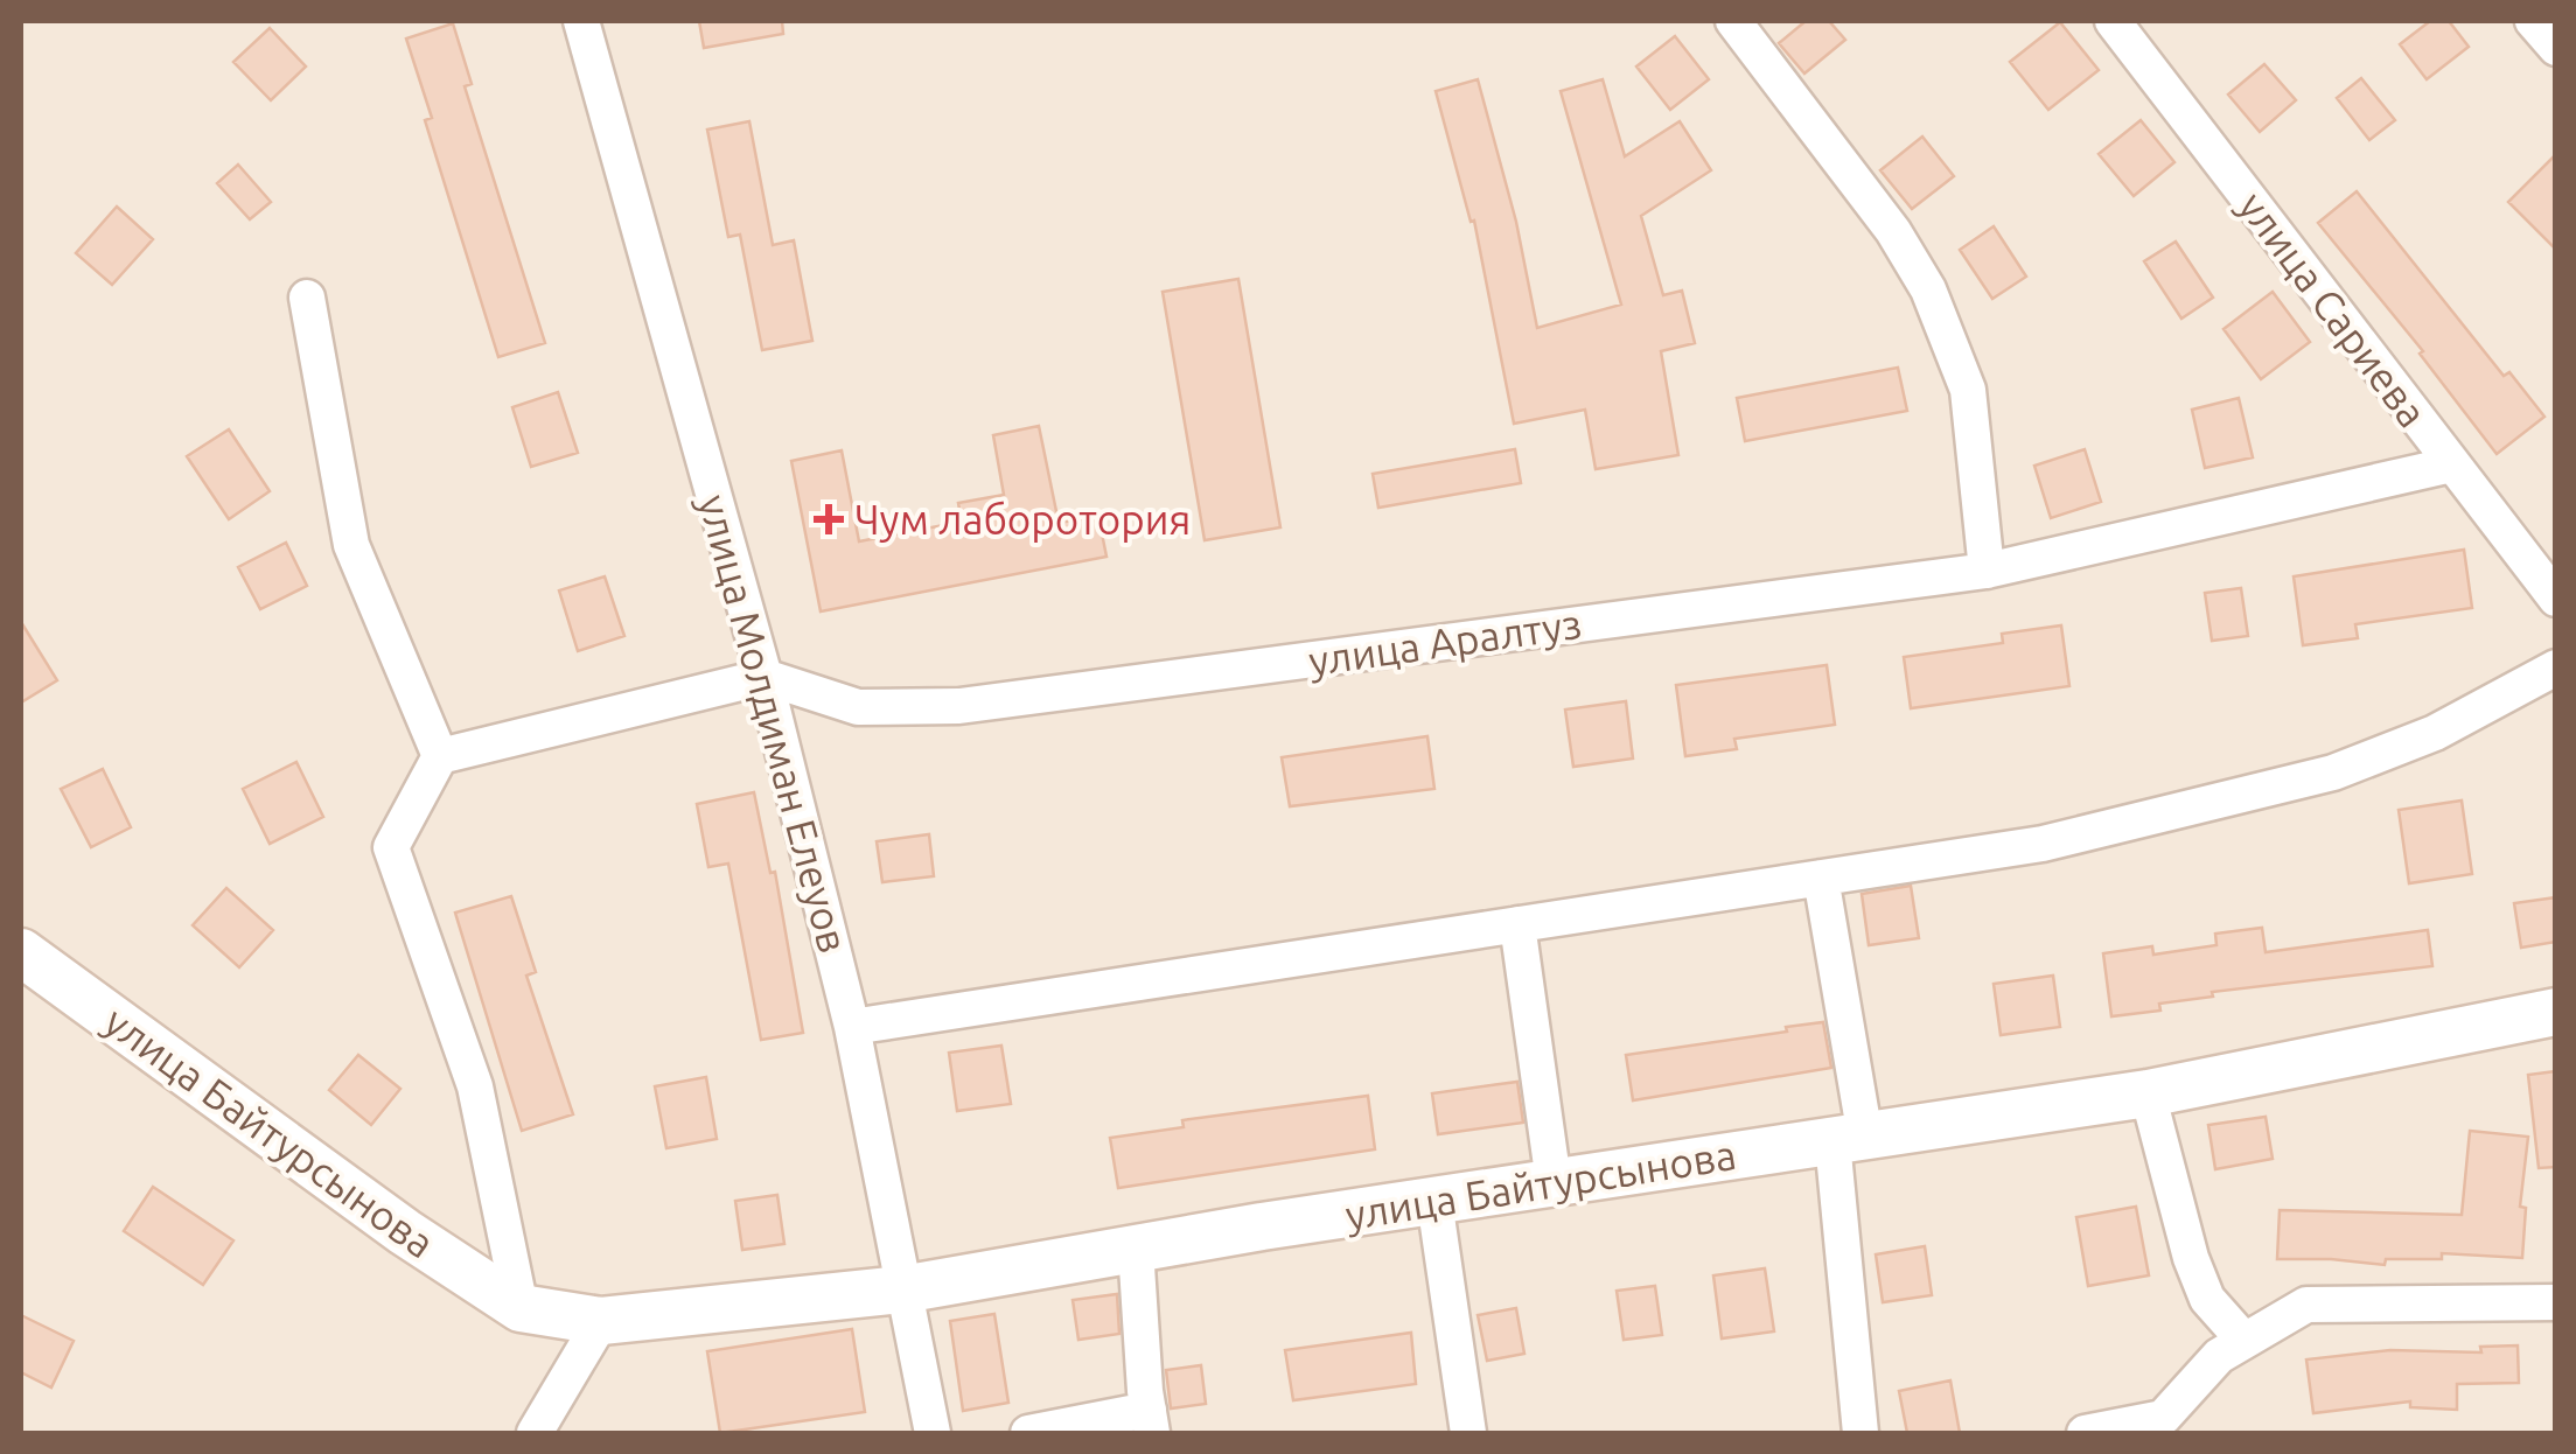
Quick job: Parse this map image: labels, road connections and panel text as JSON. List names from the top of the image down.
{
  "streets": {
    "street": [
      "улица Сариева",
      "улица Аралтуз",
      "улица Молдиман Елеуов",
      "улица Байтурсынова"
    ]
  },
  "crossings": [
    ["улица Сариева", "улица Аралтуз"],
    ["улица Аралтуз", "улица Молдиман Елеуов"],
    ["улица Молдиман Елеуов", "улица Байтурсынова"]
  ],
  "places": {
    "health": ["Чум лаборотория"]
  }
}
